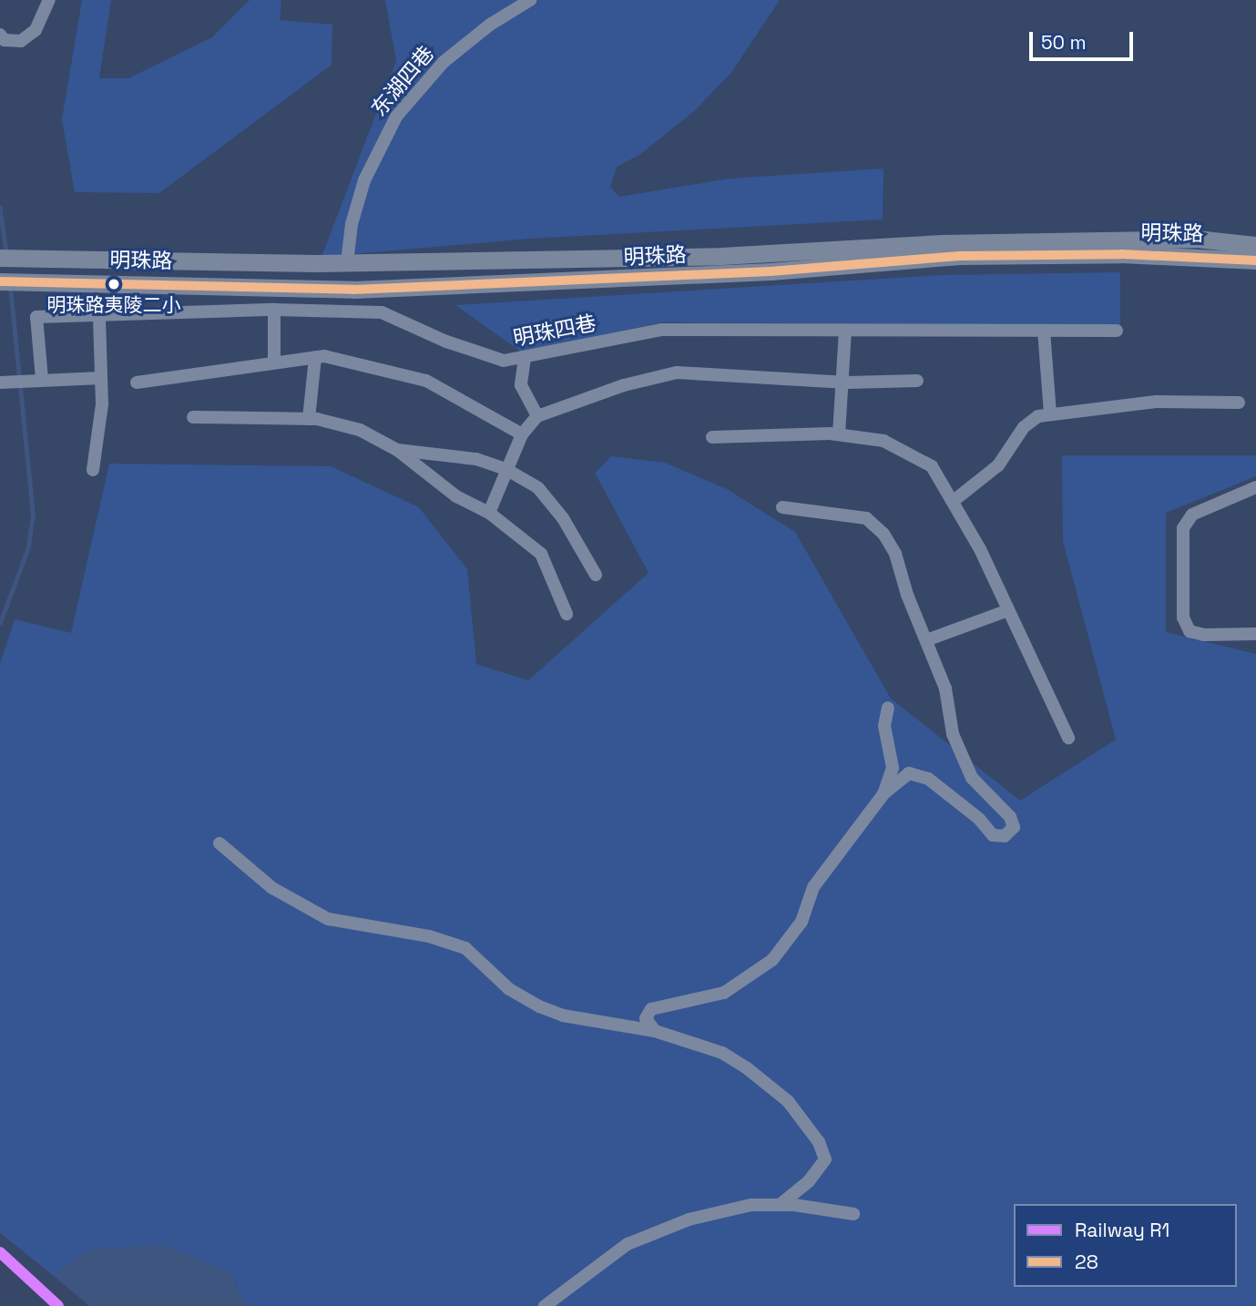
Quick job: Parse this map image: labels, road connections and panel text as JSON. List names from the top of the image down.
{
  "streets": {
    "main road": ["明珠路"],
    "street": ["东湖四巷", "明珠四巷"]
  },
  "crossings": [
    ["东湖四巷", "明珠路"]
  ],
  "places": ["明珠路夷陵二小"],
  "lines": ["transit line 28", "rail line R1"],
  "legend": ["Railway R1", "28"],
  "scale_bar": "50 m"
}
